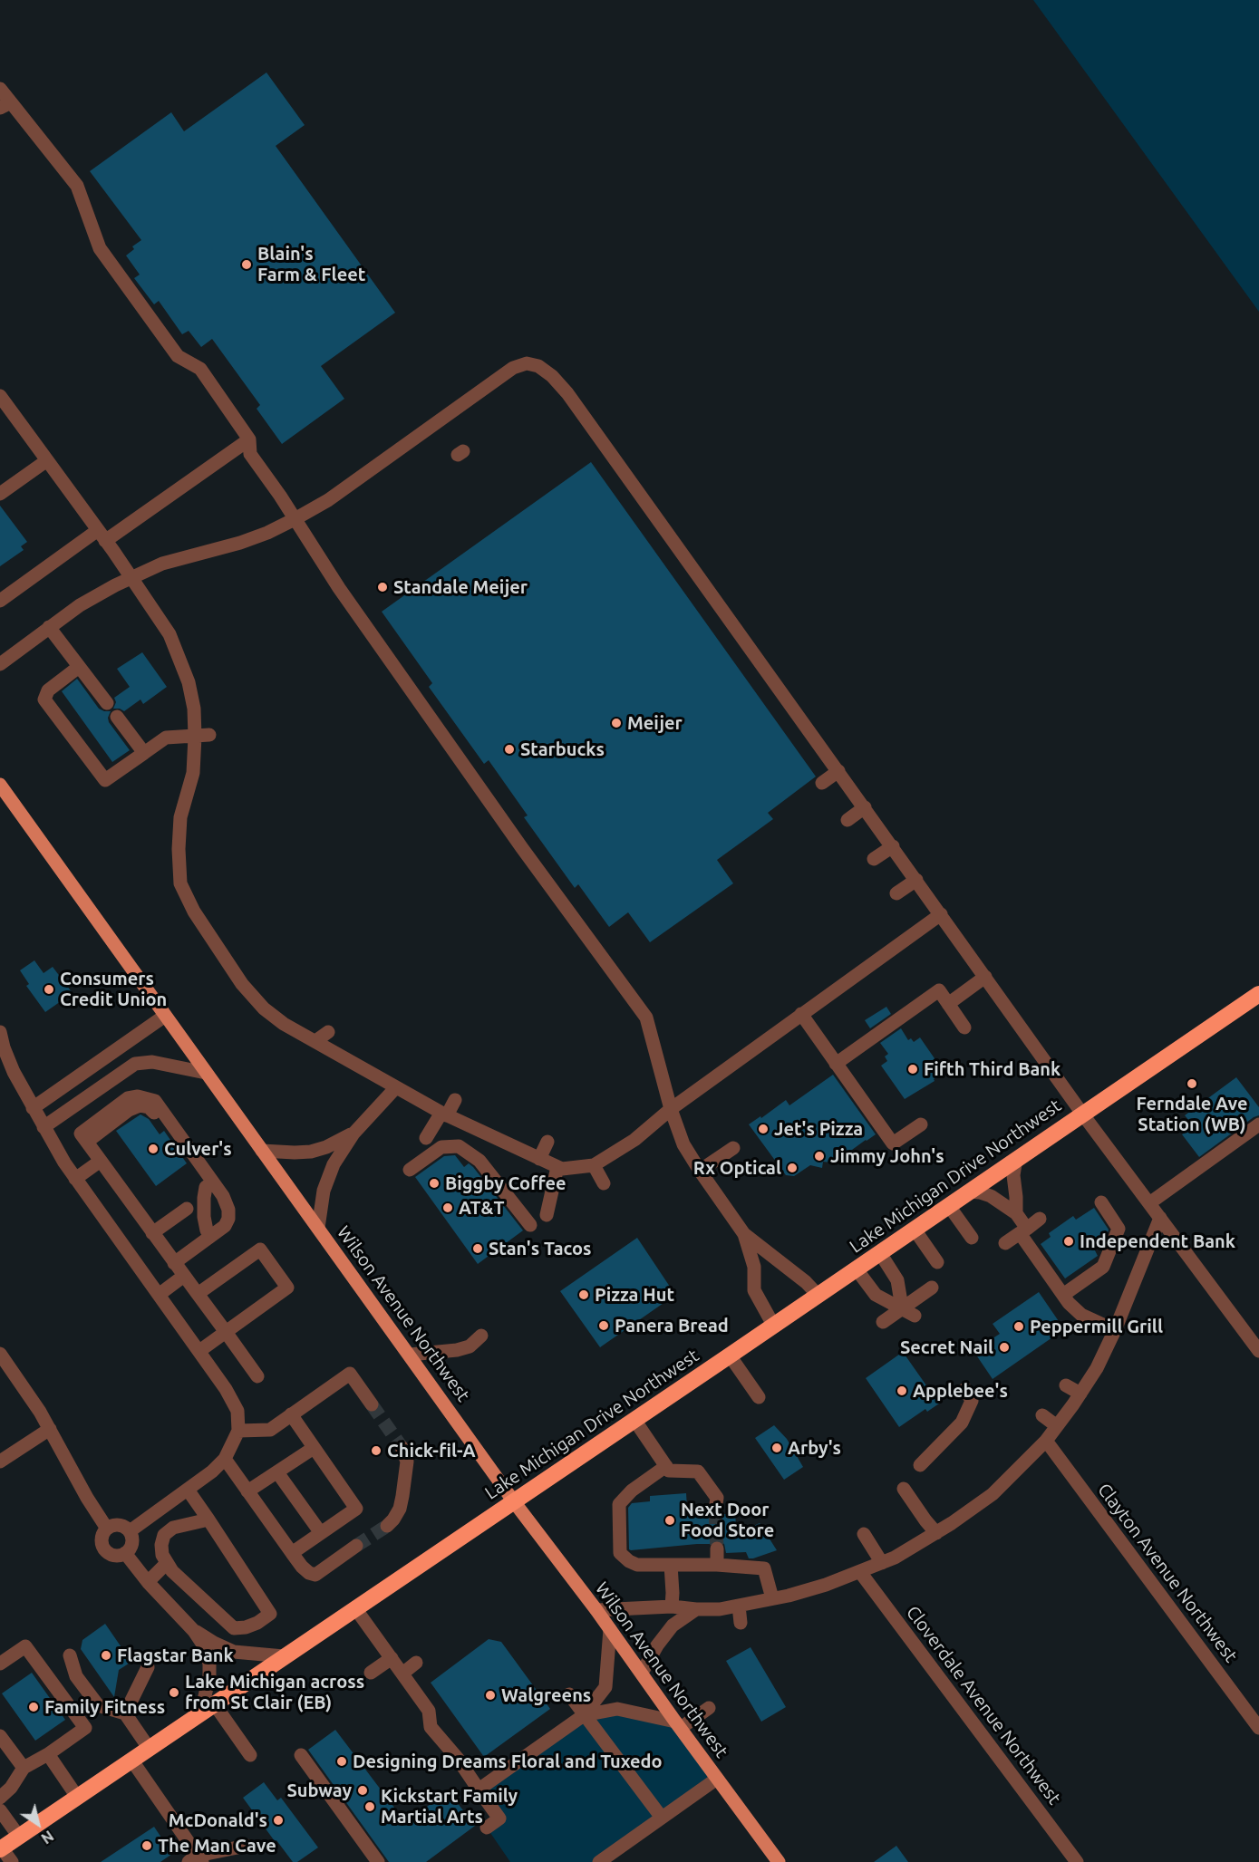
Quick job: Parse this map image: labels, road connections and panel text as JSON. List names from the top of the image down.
{
  "streets": {
    "highway": ["Lake Michigan Drive Northwest"],
    "main road": ["Wilson Avenue Northwest"],
    "street": ["Clayton Avenue Northwest", "Cloverdale Avenue Northwest"]
  },
  "crossings": [
    ["Lake Michigan Drive Northwest", "Wilson Avenue Northwest"]
  ],
  "places": [
    "Blain's Farm & Fleet",
    "Standale Meijer",
    "Meijer",
    "Starbucks",
    "Consumers Credit Union",
    "Fifth Third Bank",
    "Ferndale Ave Station (WB)",
    "Jet's Pizza",
    "Culver's",
    "Jimmy John's",
    "Rx Optical",
    "Biggby Coffee",
    "AT&T",
    "Independent Bank",
    "Stan's Tacos",
    "Pizza Hut",
    "Panera Bread",
    "Peppermill Grill",
    "Secret Nail",
    "Applebee's",
    "Arby's",
    "Chick-fil-A",
    "Next Door Food Store",
    "Flagstar Bank",
    "Lake Michigan across from St Clair (EB)",
    "Walgreens",
    "Family Fitness",
    "Designing Dreams Floral and Tuxedo",
    "Subway",
    "Kickstart Family Martial Arts",
    "McDonald's",
    "The Man Cave"
  ],
  "north": "bottom right"
}
